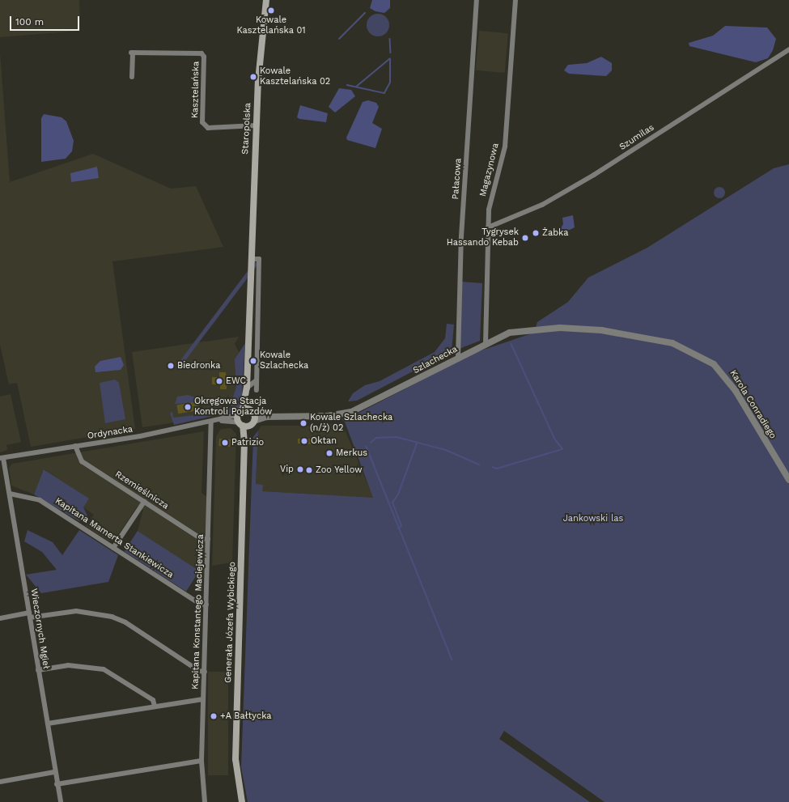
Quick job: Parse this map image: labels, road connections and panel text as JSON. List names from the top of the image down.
{
  "streets": {
    "main road": ["Staropolska", "Generała Józefa Wybickiego"],
    "street": [
      "Kasztelańska",
      "Szumilas",
      "Magazynowa",
      "Pałacowa",
      "Szlachecka",
      "Karola Conradiego",
      "Ordynacka",
      "Rzemieślnicza",
      "Kapitana Mamerta Stankiewicza",
      "Kapitana Konstantego Maciejewicza",
      "Wieczornych Mgieł"
    ]
  },
  "crossings": [
    ["Kasztelańska", "Staropolska"],
    ["Staropolska", "Szlachecka"],
    ["Staropolska", "Generała Józefa Wybickiego"],
    ["Szumilas", "Magazynowa"],
    ["Magazynowa", "Szlachecka"],
    ["Pałacowa", "Szlachecka"],
    ["Szlachecka", "Karola Conradiego"],
    ["Szlachecka", "Generała Józefa Wybickiego"],
    ["Ordynacka", "Rzemieślnicza"],
    ["Ordynacka", "Kapitana Konstantego Maciejewicza"],
    ["Ordynacka", "Generała Józefa Wybickiego"],
    ["Ordynacka", "Wieczornych Mgieł"],
    ["Rzemieślnicza", "Kapitana Konstantego Maciejewicza"],
    ["Kapitana Mamerta Stankiewicza", "Kapitana Konstantego Maciejewicza"],
    ["Kapitana Mamerta Stankiewicza", "Wieczornych Mgieł"]
  ],
  "parks": ["Jankowski las"],
  "places": [
    "Kowale Kasztelańska 01",
    "Kowale Kasztelańska 02",
    "Żabka",
    "Tygrysek Hassando Kebab",
    "Kowale Szlachecka",
    "Biedronka",
    "EWC",
    "Okręgowa Stacja Kontroli Pojazdów",
    "Kowale Szlachecka (n/ż) 02",
    "Oktan",
    "Patrizio",
    "Merkus",
    "Vip",
    "Zoo Yellow",
    "+A Bałtycka"
  ],
  "scale_bar": "100 m"
}
